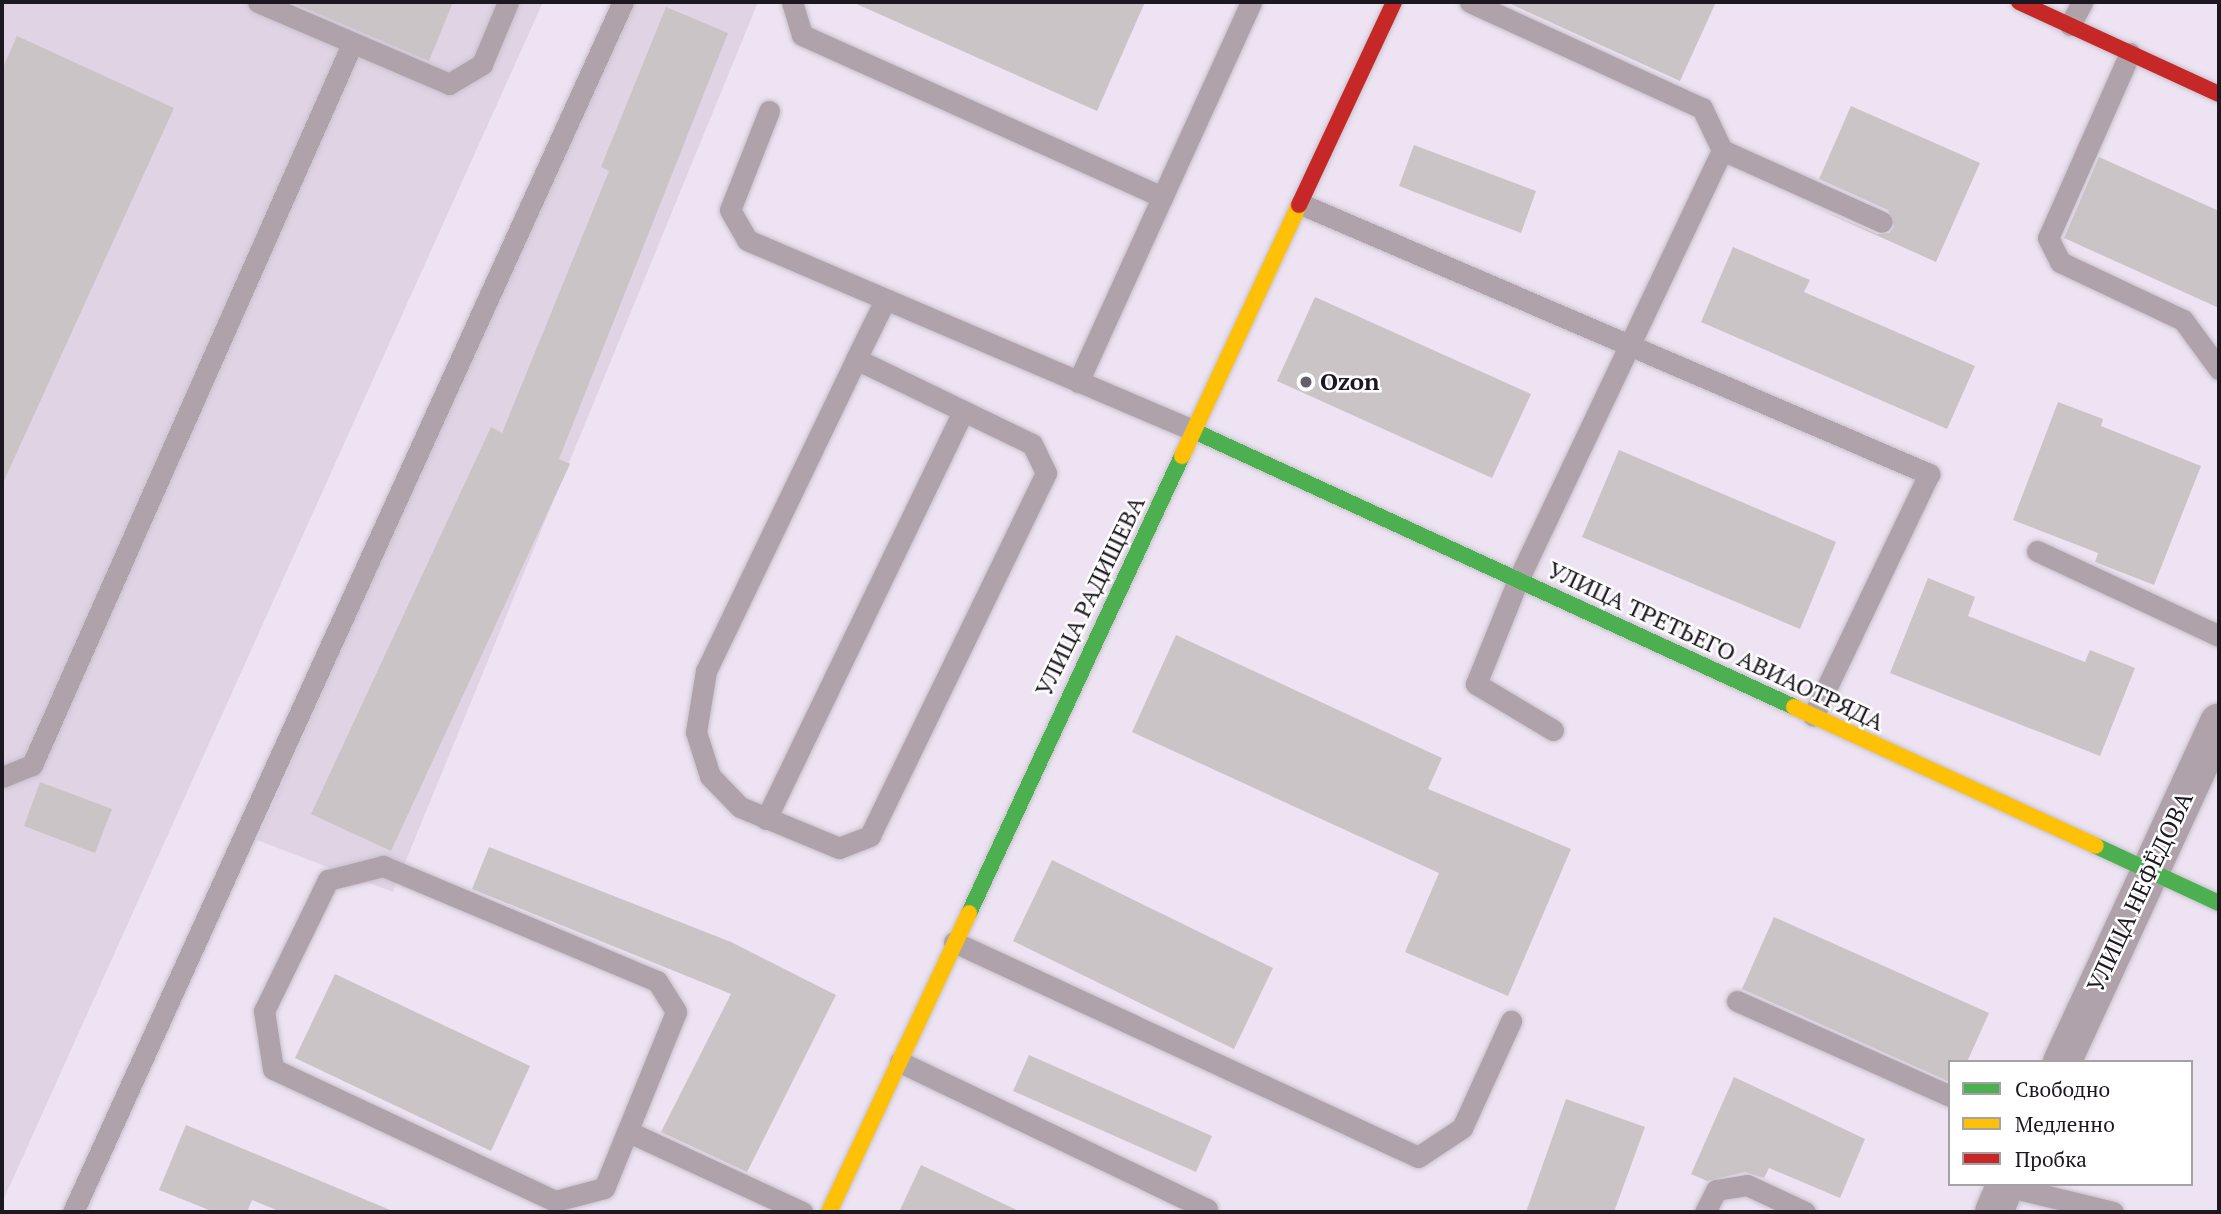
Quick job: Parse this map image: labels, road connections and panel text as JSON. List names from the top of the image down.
{
  "streets": {
    "street": ["УЛИЦА РАДИЩЕВА", "УЛИЦА ТРЕТЬЕГО АВИАОТРЯДА", "УЛИЦА НЕФЁДОВА"]
  },
  "crossings": [
    ["УЛИЦА РАДИЩЕВА", "УЛИЦА ТРЕТЬЕГО АВИАОТРЯДА"],
    ["УЛИЦА ТРЕТЬЕГО АВИАОТРЯДА", "УЛИЦА НЕФЁДОВА"]
  ],
  "places": ["Ozon"],
  "legend": ["Свободно", "Медленно", "Пробка"]
}
